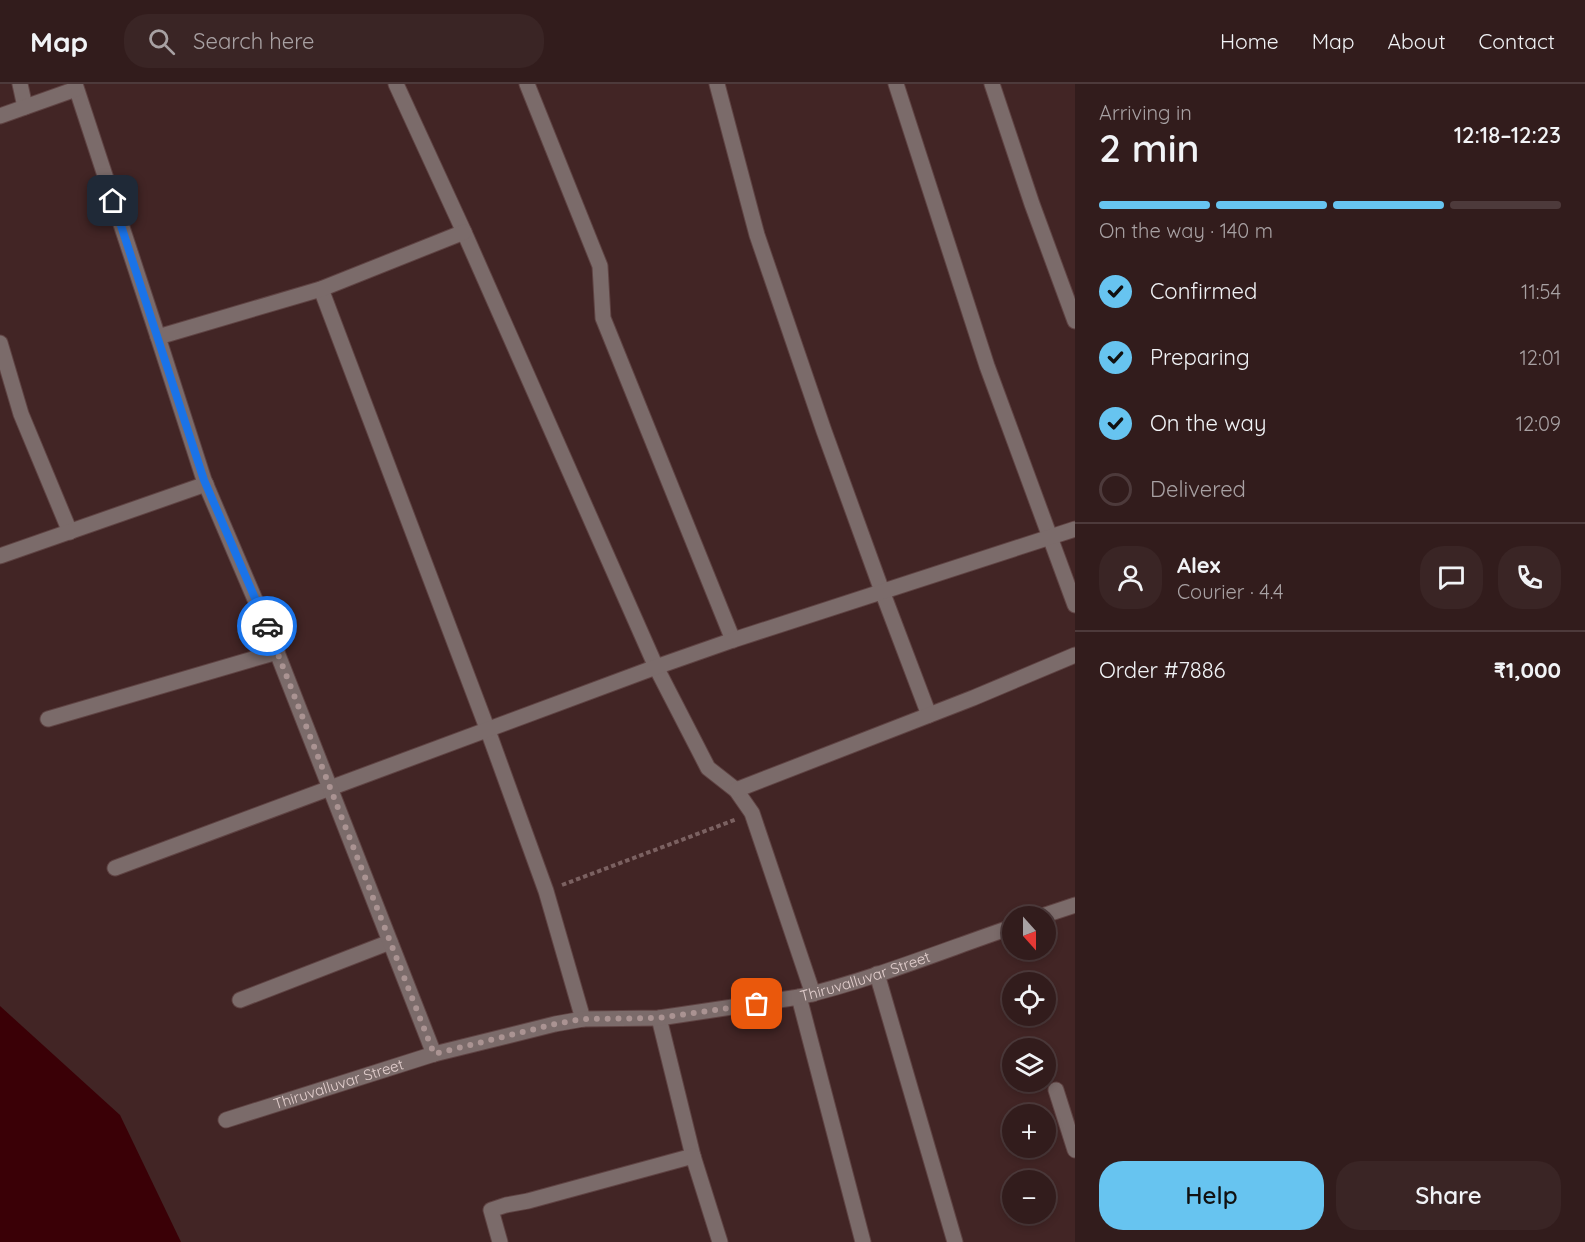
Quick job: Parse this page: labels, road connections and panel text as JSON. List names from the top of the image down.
{
  "streets": {
    "street": ["Thiruvalluvar Street"]
  },
  "north": "bottom",
  "page": {
    "header": "Map",
    "search": "Search here",
    "nav": [
      "Home",
      "Map",
      "About",
      "Contact"
    ],
    "heading": ["2 min", "Arriving in", "12:18–12:23"],
    "panel": [
      "Alex",
      "Courier · 4.4",
      "Order #7886",
      "₹1,000"
    ],
    "bar": "On the way · 140 m",
    "list": [
      ["Confirmed", "11:54"],
      ["Preparing", "12:01"],
      ["On the way", "12:09"],
      "Delivered"
    ],
    "map_buttons": ["+", "−"],
    "buttons": ["Help", "Share"]
  }
}
